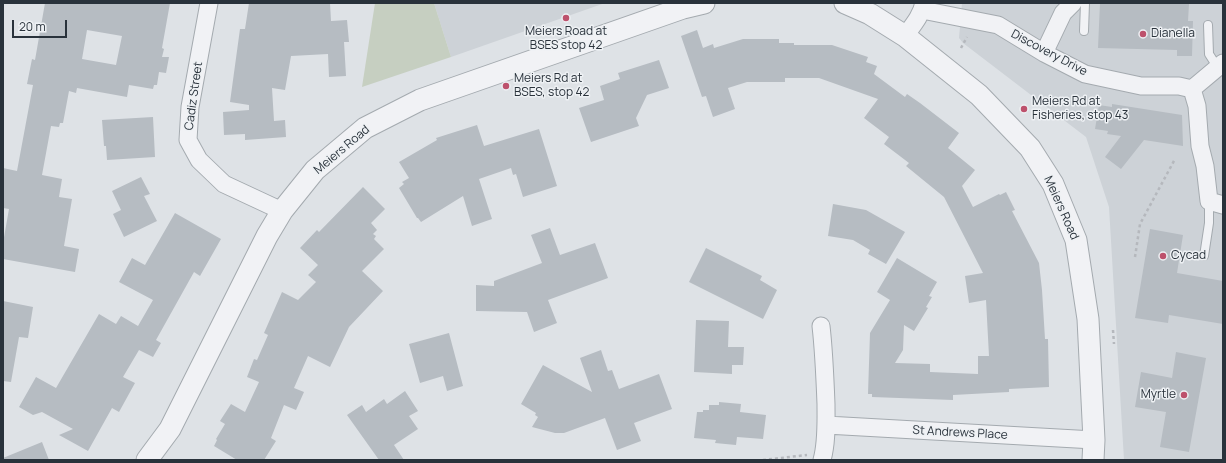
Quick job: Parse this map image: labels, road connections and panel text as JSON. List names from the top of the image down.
{
  "streets": {
    "street": [
      "Discovery Drive",
      "Cadiz Street",
      "Meiers Road",
      "St Andrews Place"
    ]
  },
  "crossings": [
    ["Cadiz Street", "Meiers Road"],
    ["Meiers Road", "St Andrews Place"]
  ],
  "places": [
    "Meiers Road at BSES stop 42",
    "Dianella",
    "Meiers Rd at BSES, stop 42",
    "Meiers Rd at Fisheries, stop 43",
    "Cycad",
    "Myrtle"
  ],
  "scale_bar": "20 m"
}
